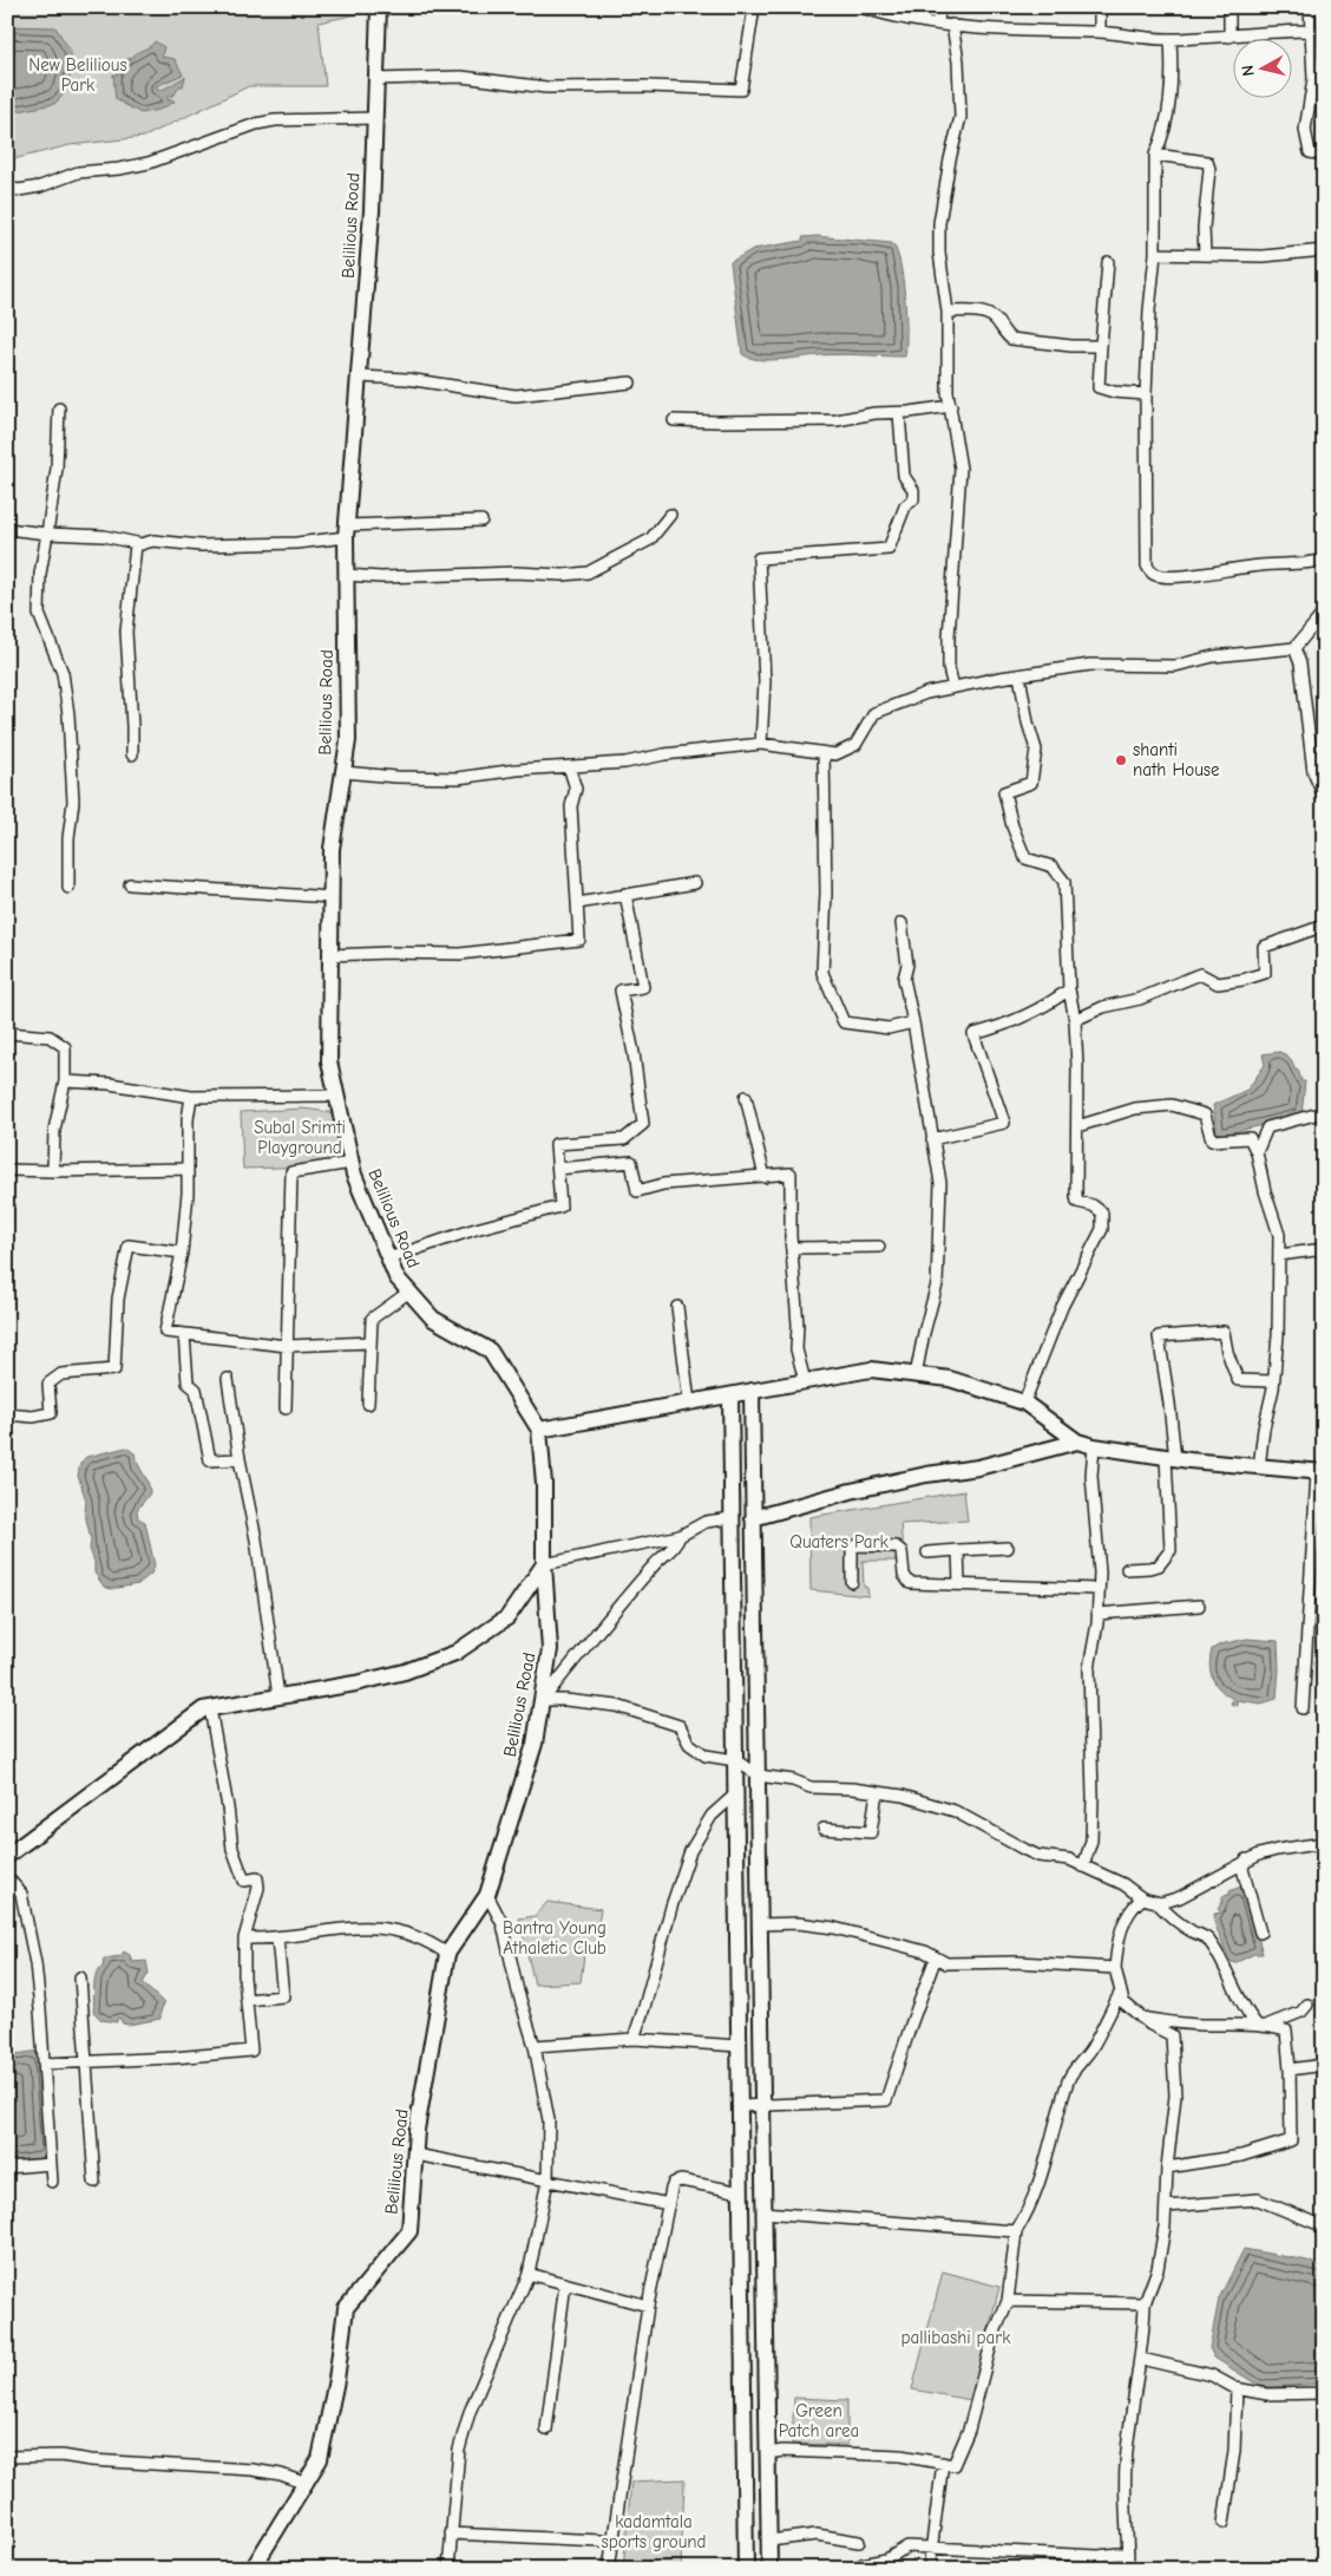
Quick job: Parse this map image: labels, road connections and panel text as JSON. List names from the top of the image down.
{
  "streets": {
    "main road": ["Belilious Road"]
  },
  "parks": [
    "New Belilious Park",
    "Subal Srimti Playground",
    "Quaters Park",
    "Bantra Young Athaletic Club",
    "pallibashi park",
    "Green Patch area",
    "kadamtala sports ground"
  ],
  "places": ["shanti nath House"],
  "north": "left"
}
